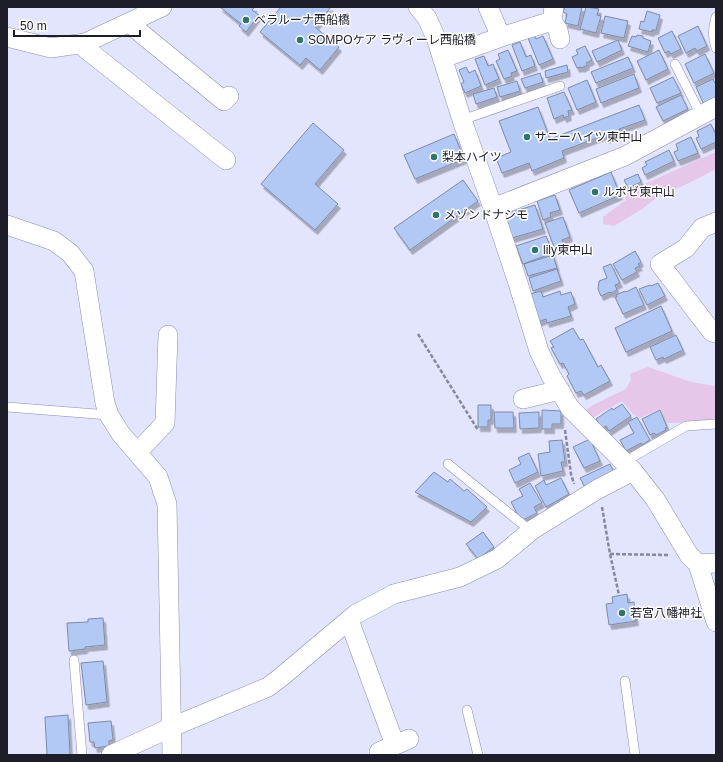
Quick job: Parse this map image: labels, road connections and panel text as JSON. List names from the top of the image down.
{
  "places": [
    "ベラルーナ西船橋",
    "SOMPOケア ラヴィーレ西船橋",
    "サニーハイツ東中山",
    "梨本ハイツ",
    "ルポゼ東中山",
    "メゾンドナシモ",
    "lily東中山",
    "若宮八幡神社"
  ],
  "scale_bar": "50 m"
}
